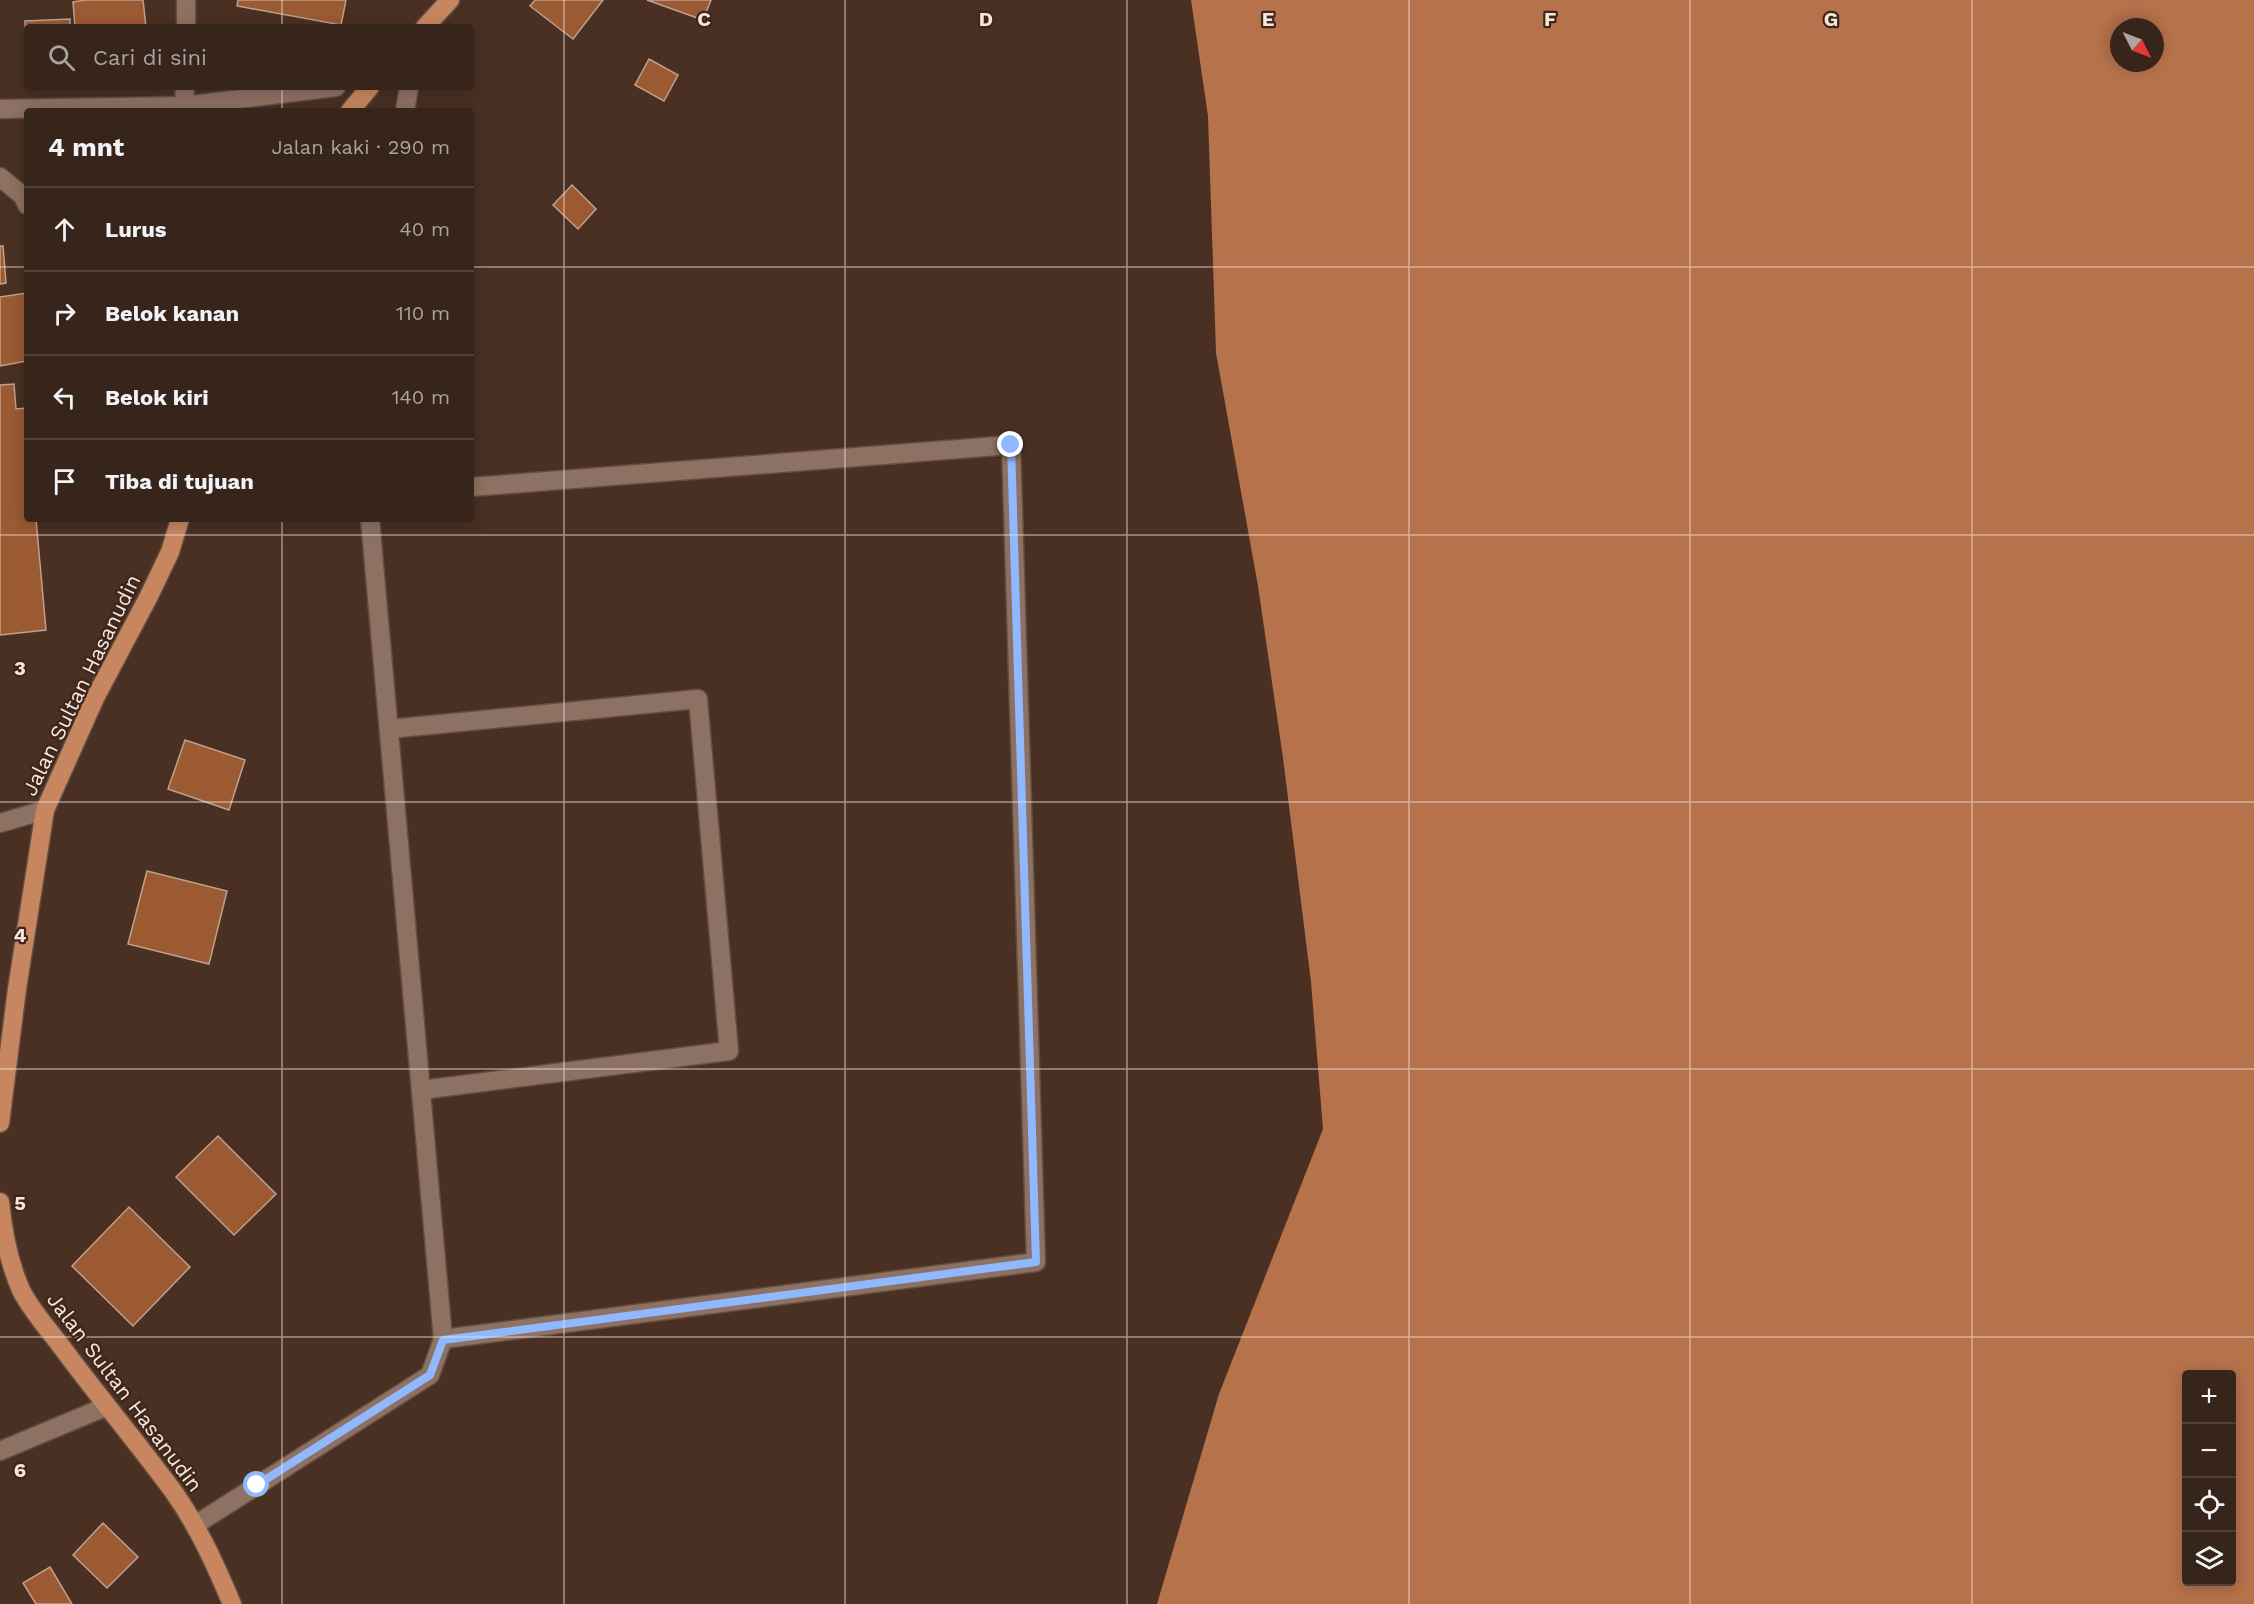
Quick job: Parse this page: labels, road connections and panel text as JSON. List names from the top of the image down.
{
  "streets": {
    "highway": ["Jalan Sultan Hasanudin"]
  },
  "north": "bottom right",
  "page": {
    "search": "Cari di sini",
    "heading": ["4 mnt", "Jalan kaki · 290 m"],
    "list": [
      ["Lurus", "40 m"],
      ["Belok kanan", "110 m"],
      ["Belok kiri", "140 m"],
      "Tiba di tujuan"
    ],
    "map_buttons": ["+", "−"]
  },
  "grid": {
    "columns": [
      "C",
      "D",
      "E",
      "F",
      "G"
    ],
    "rows": [
      "3",
      "4",
      "5",
      "6"
    ]
  }
}
